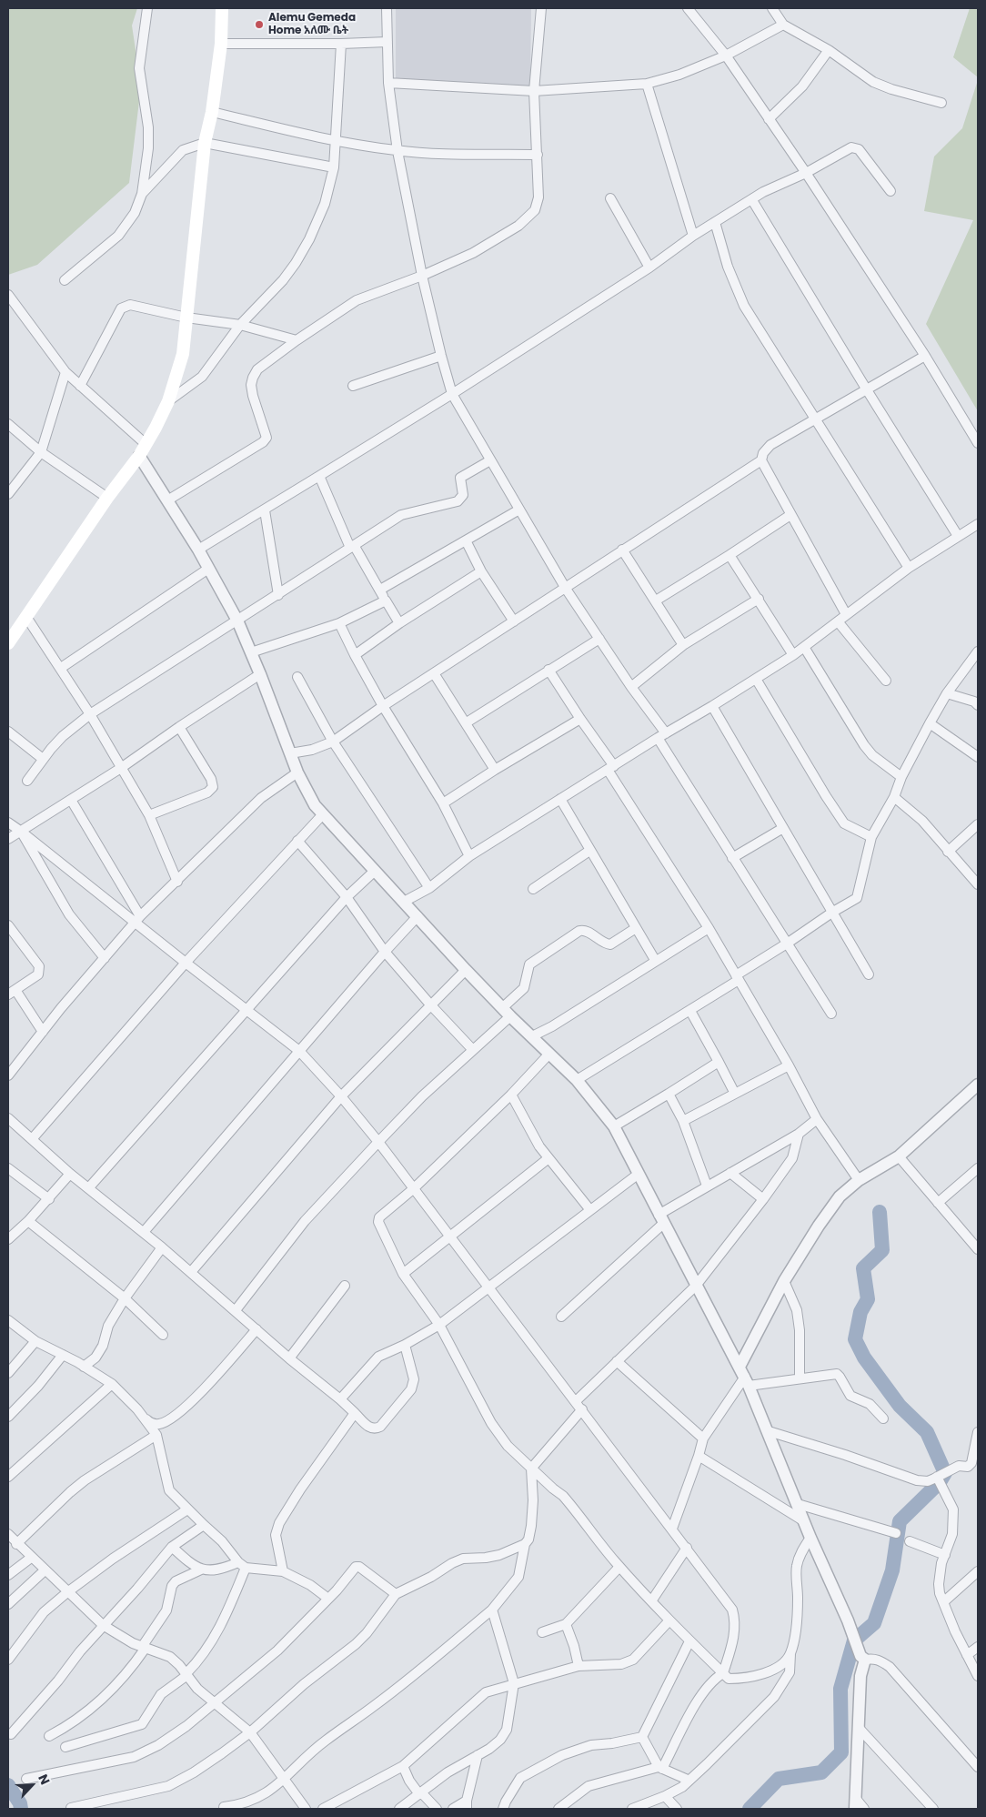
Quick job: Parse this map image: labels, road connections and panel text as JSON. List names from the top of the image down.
{
  "places": ["Alemu Gemeda Home አለሙ ቤት"],
  "north": "top right"
}
